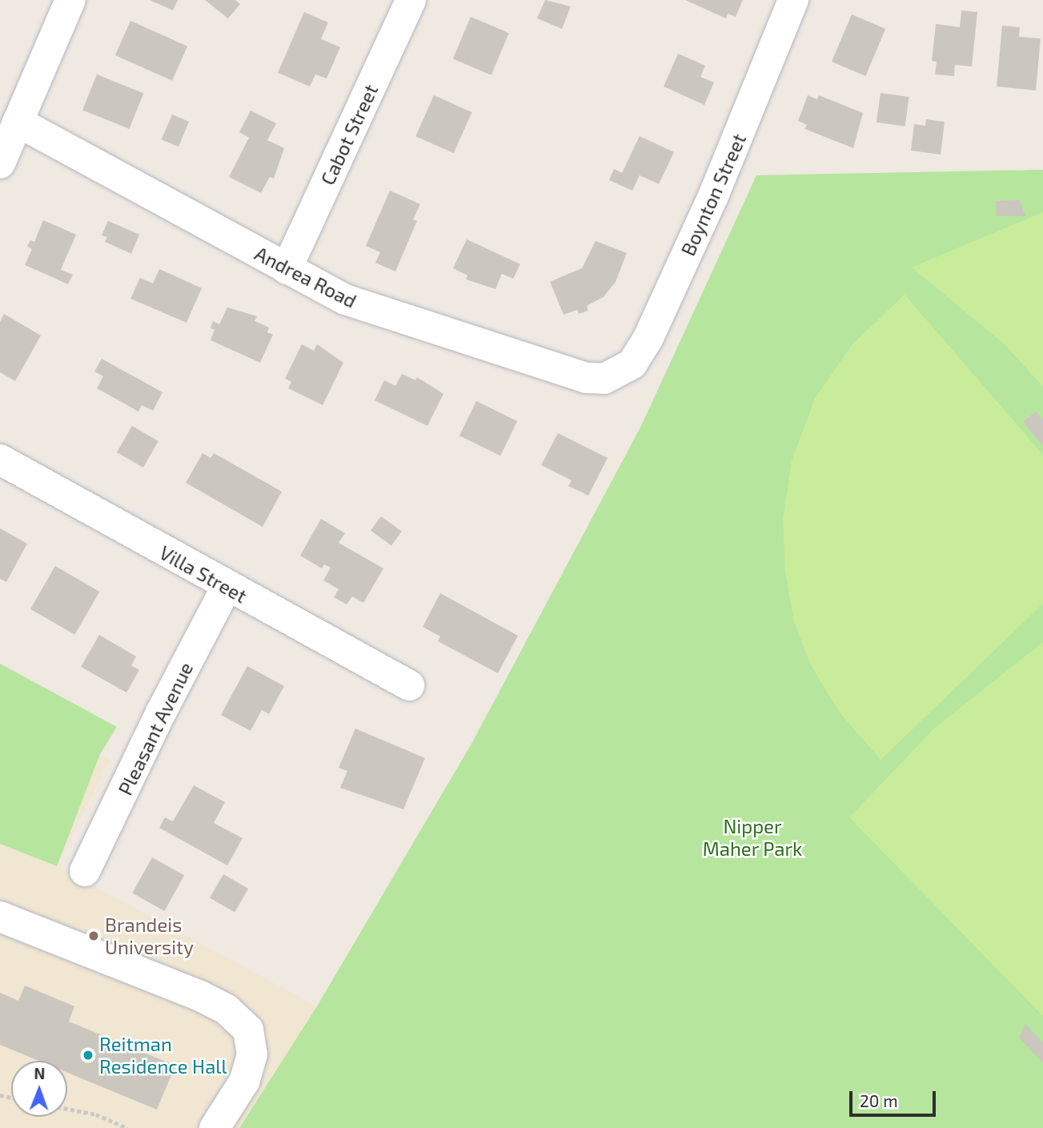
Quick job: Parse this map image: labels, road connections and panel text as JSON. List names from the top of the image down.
{
  "streets": {
    "street": [
      "Cabot Street",
      "Boynton Street",
      "Andrea Road",
      "Villa Street",
      "Pleasant Avenue"
    ]
  },
  "crossings": [
    ["Cabot Street", "Andrea Road"],
    ["Boynton Street", "Andrea Road"],
    ["Villa Street", "Pleasant Avenue"]
  ],
  "parks": ["Nipper Maher Park"],
  "places": ["Brandeis University", "Reitman Residence Hall"],
  "scale_bar": "20 m",
  "north": "top"
}
